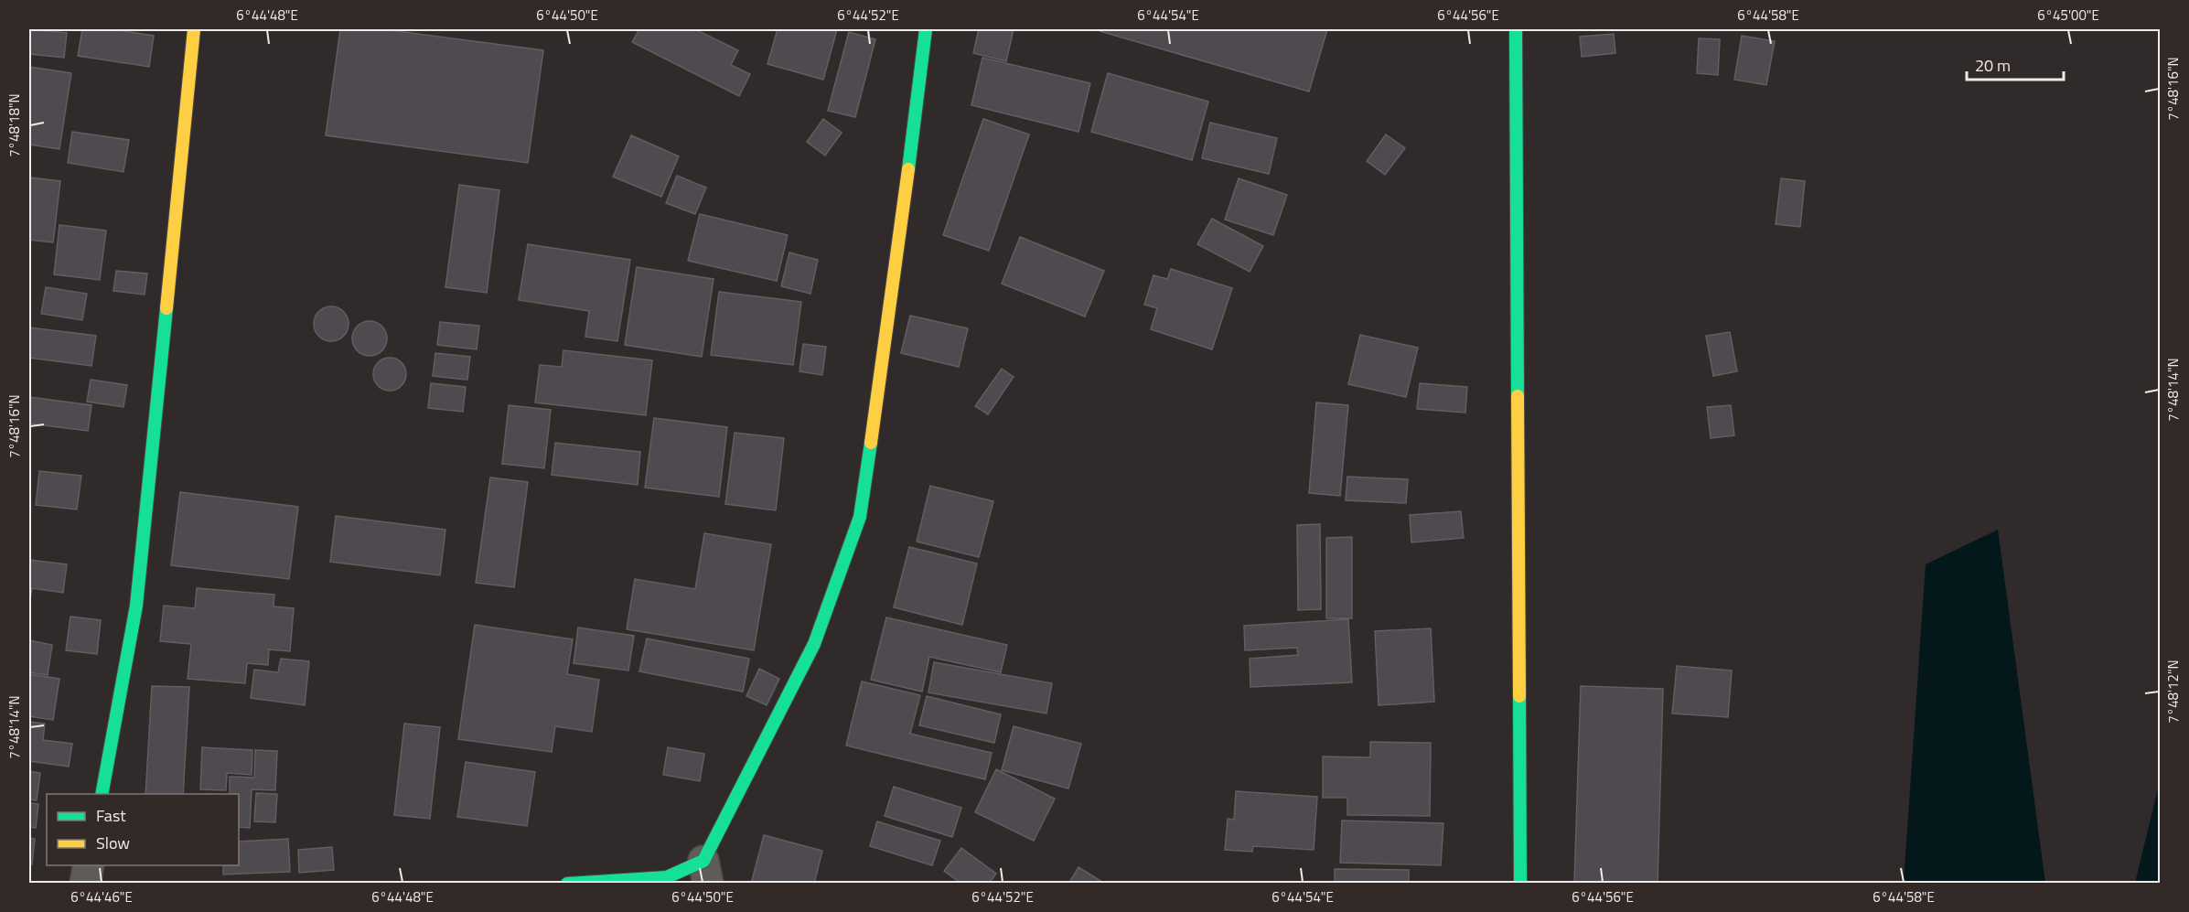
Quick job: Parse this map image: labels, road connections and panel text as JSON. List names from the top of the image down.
{
  "legend": ["Fast", "Slow"],
  "scale_bar": "20 m",
  "coordinates": [
    "6°44'48\"E",
    "6°44'50\"E",
    "6°44'52\"E",
    "6°44'54\"E",
    "6°44'56\"E",
    "6°44'58\"E",
    "6°45'00\"E",
    "7°48'16\"N",
    "7°48'18\"N",
    "7°48'14\"N",
    "7°48'12\"N",
    "6°44'46\"E"
  ]
}
